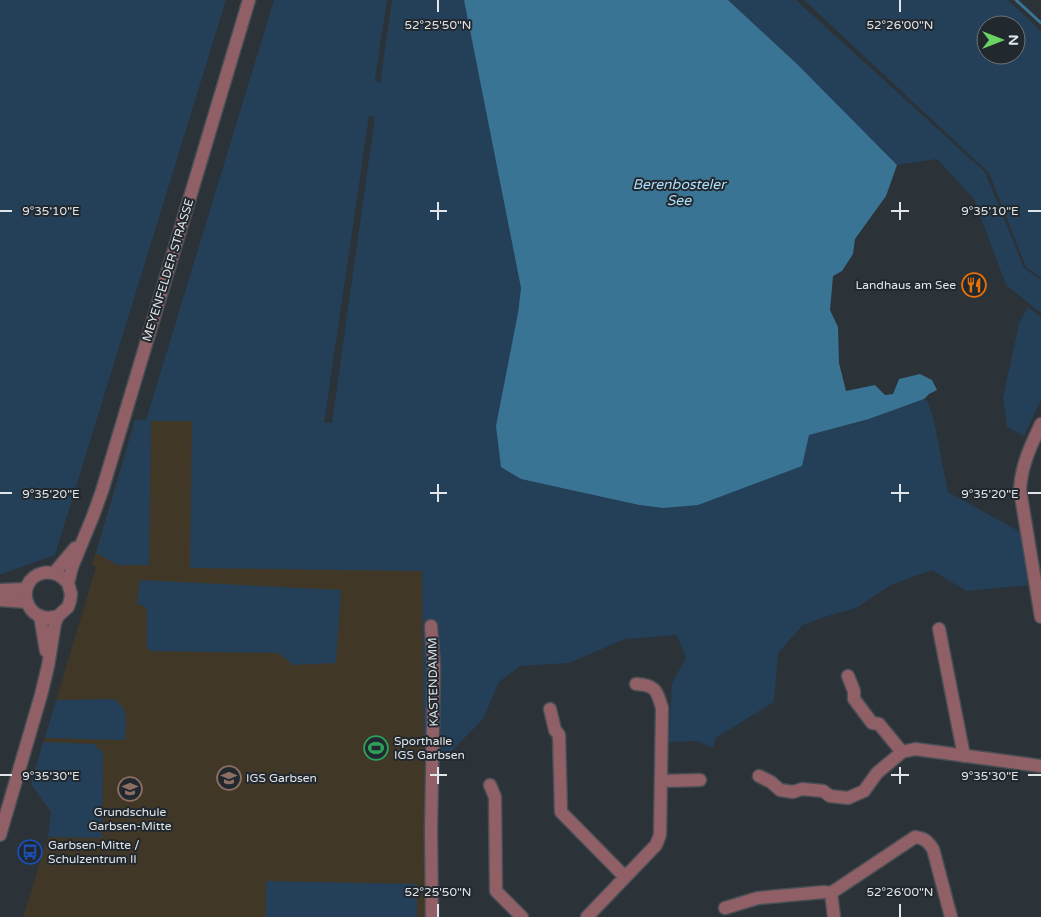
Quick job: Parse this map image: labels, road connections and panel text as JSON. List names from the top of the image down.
{
  "streets": {
    "street": ["MEYENFELDER STRASSE", "KASTENDAMM"]
  },
  "water": ["Berenbosteler See"],
  "places": {
    "restaurant": ["Landhaus am See"],
    "sports": ["Sporthalle IGS Garbsen"],
    "school or university": ["IGS Garbsen", "Grundschule Garbsen-Mitte"],
    "bus stop": ["Garbsen-Mitte / Schulzentrum II"]
  },
  "north": "right",
  "coordinates": [
    "52°25'50\"N",
    "52°26'00\"N",
    "9°35'10\"E",
    "9°35'20\"E",
    "9°35'30\"E"
  ]
}
